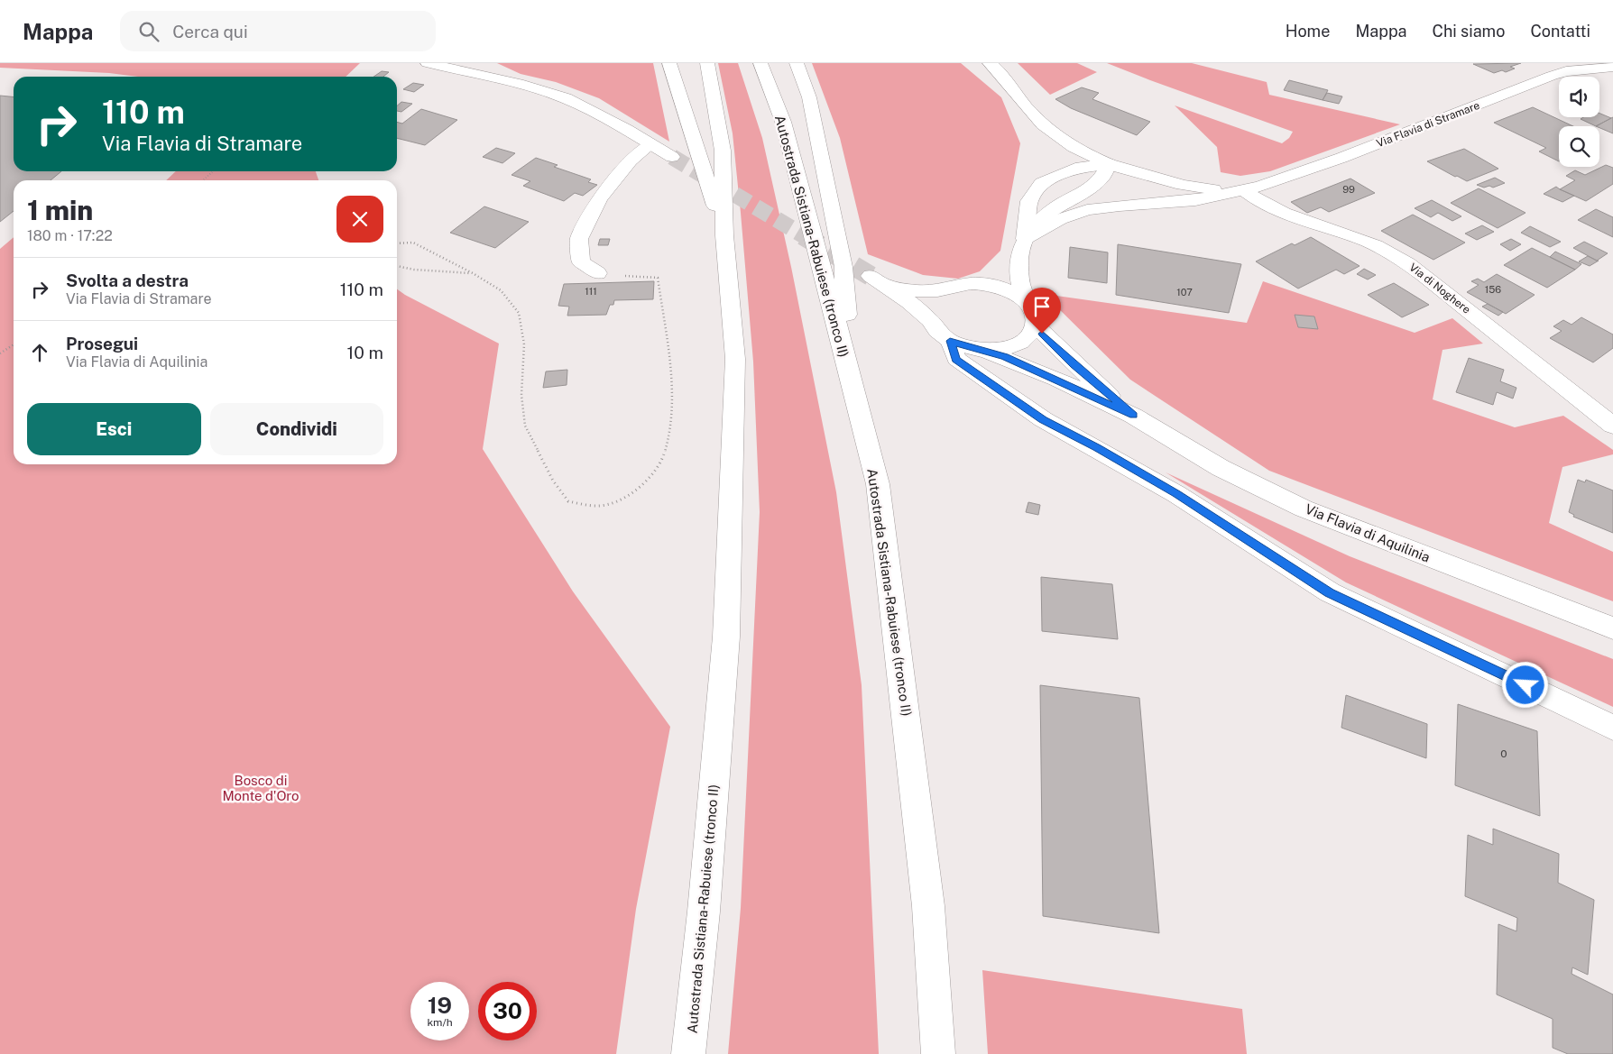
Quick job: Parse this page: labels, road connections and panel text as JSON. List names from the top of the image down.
{
  "streets": {
    "main road": [
      "Via Flavia di Stramare",
      "Autostrada Sistiana-Rabuiese (tronco II)",
      "Via di Noghere",
      "Via Flavia di Aquilinia"
    ]
  },
  "crossings": [
    ["Via Flavia di Stramare", "Via di Noghere"]
  ],
  "parks": ["Bosco di Monte d'Oro"],
  "house_numbers": [
    "99",
    "156",
    "111",
    "107",
    "0"
  ],
  "page": {
    "header": "Mappa",
    "search": "Cerca qui",
    "nav": [
      "Home",
      "Mappa",
      "Chi siamo",
      "Contatti"
    ],
    "turn": ["110 m", "Via Flavia di Stramare"],
    "heading": ["1 min", "180 m · 17:22"],
    "list": [
      {
        "name": "Svolta a destra",
        "note": "Via Flavia di Stramare",
        "value": "110 m"
      },
      {
        "name": "Prosegui",
        "note": "Via Flavia di Aquilinia",
        "value": "10 m"
      }
    ],
    "buttons": ["Esci", "Condividi"],
    "speed": "19 km/h",
    "limit": "30"
  }
}
